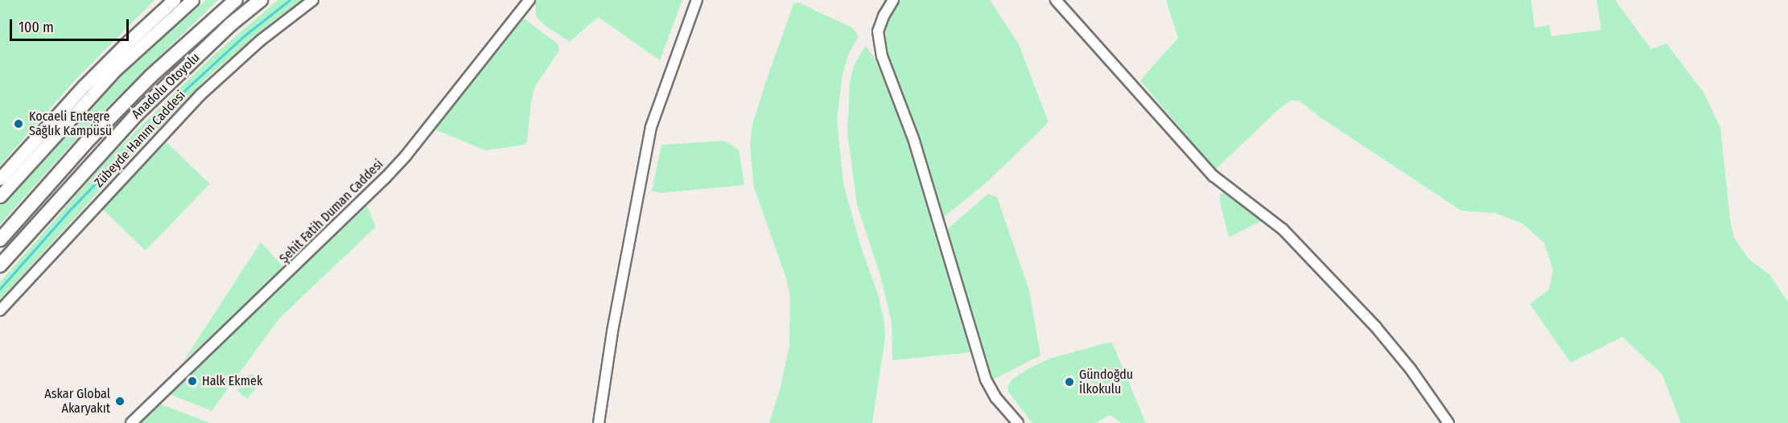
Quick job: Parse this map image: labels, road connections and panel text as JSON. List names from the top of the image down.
{
  "streets": {
    "highway": ["Anadolu Otoyolu"],
    "street": ["Zübeyde Hanım Caddesi", "Şehit Fatih Duman Caddesi"]
  },
  "places": [
    "Kocaeli Entegre Sağlık Kampüsü",
    "Halk Ekmek",
    "Gündoğdu İlkokulu",
    "Askar Global Akaryakıt"
  ],
  "scale_bar": "100 m"
}
